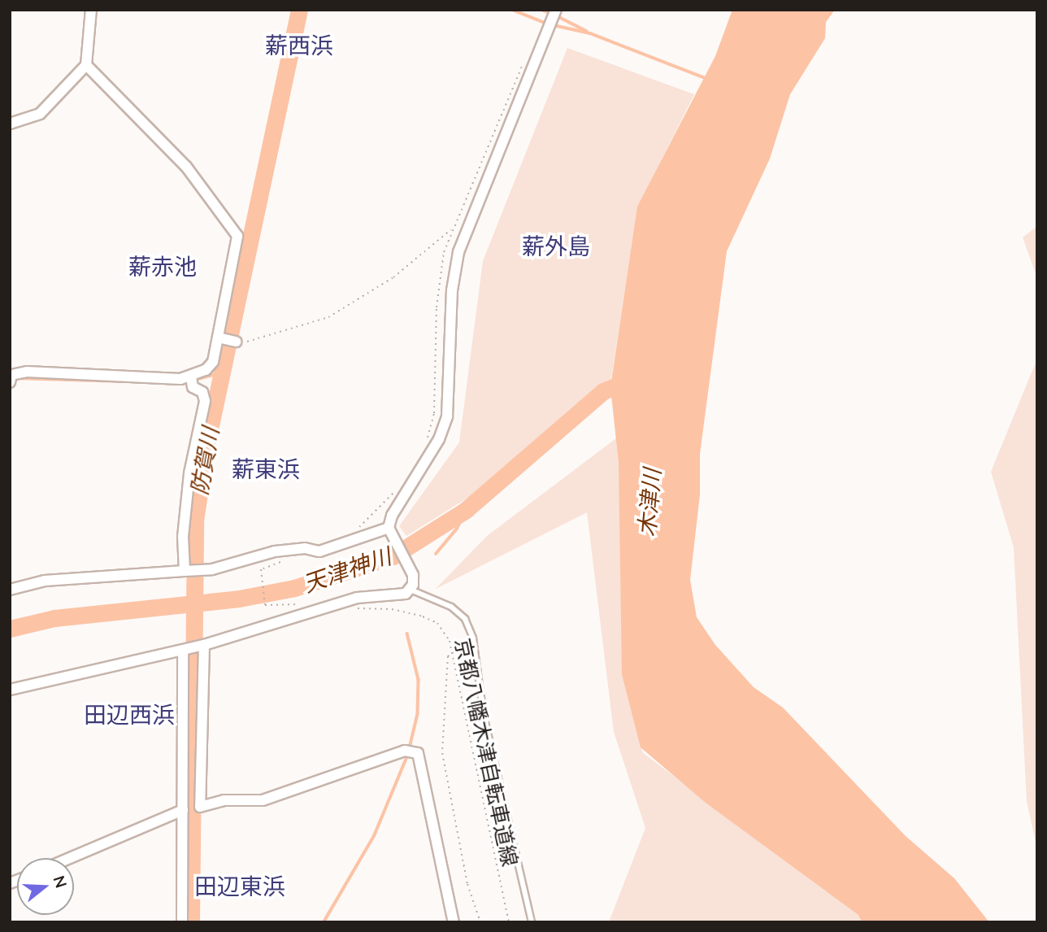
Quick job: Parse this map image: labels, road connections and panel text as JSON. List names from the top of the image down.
{
  "streets": {
    "path": ["京都八幡木津自転車道線"]
  },
  "districts": [
    "薪西浜",
    "薪外島",
    "薪赤池",
    "薪東浜",
    "田辺西浜",
    "田辺東浜"
  ],
  "water": ["防賀川", "木津川", "天津神川"],
  "north": "right"
}
